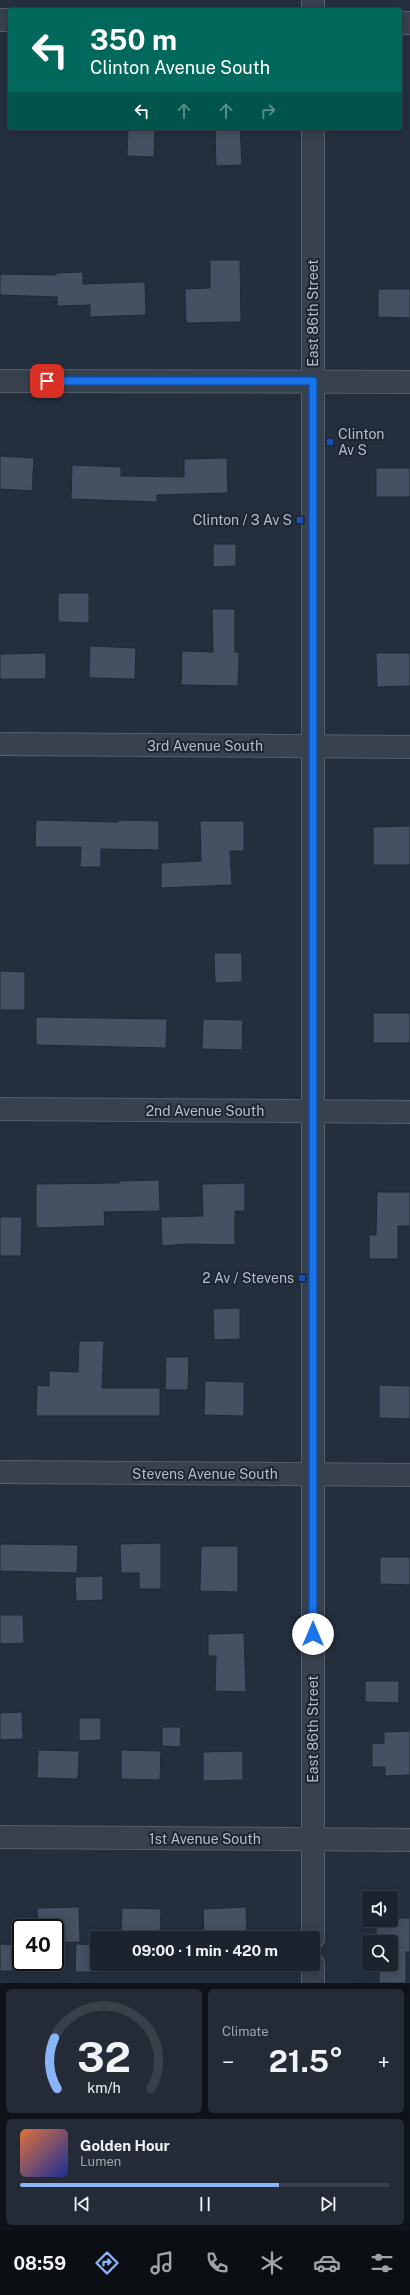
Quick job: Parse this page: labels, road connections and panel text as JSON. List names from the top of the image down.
{
  "streets": {
    "street": [
      "East 86th Street",
      "3rd Avenue South",
      "2nd Avenue South",
      "Stevens Avenue South",
      "1st Avenue South"
    ]
  },
  "crossings": [
    ["East 86th Street", "3rd Avenue South"],
    ["East 86th Street", "2nd Avenue South"],
    ["East 86th Street", "Stevens Avenue South"],
    ["East 86th Street", "1st Avenue South"]
  ],
  "places": {
    "transit": ["Clinton Av S", "Clinton / 3 Av S", "2 Av / Stevens"]
  },
  "page": {
    "turn": ["350 m", "Clinton Avenue South"],
    "limit": "40",
    "trip": "09:00 · 1 min · 420 m",
    "tile": "Climate",
    "heat": ["−", "21.5°", "+"],
    "song": ["Golden Hour", "Lumen"],
    "tabs": "08:59",
    "gauge": ["32", "km/h"]
  }
}
